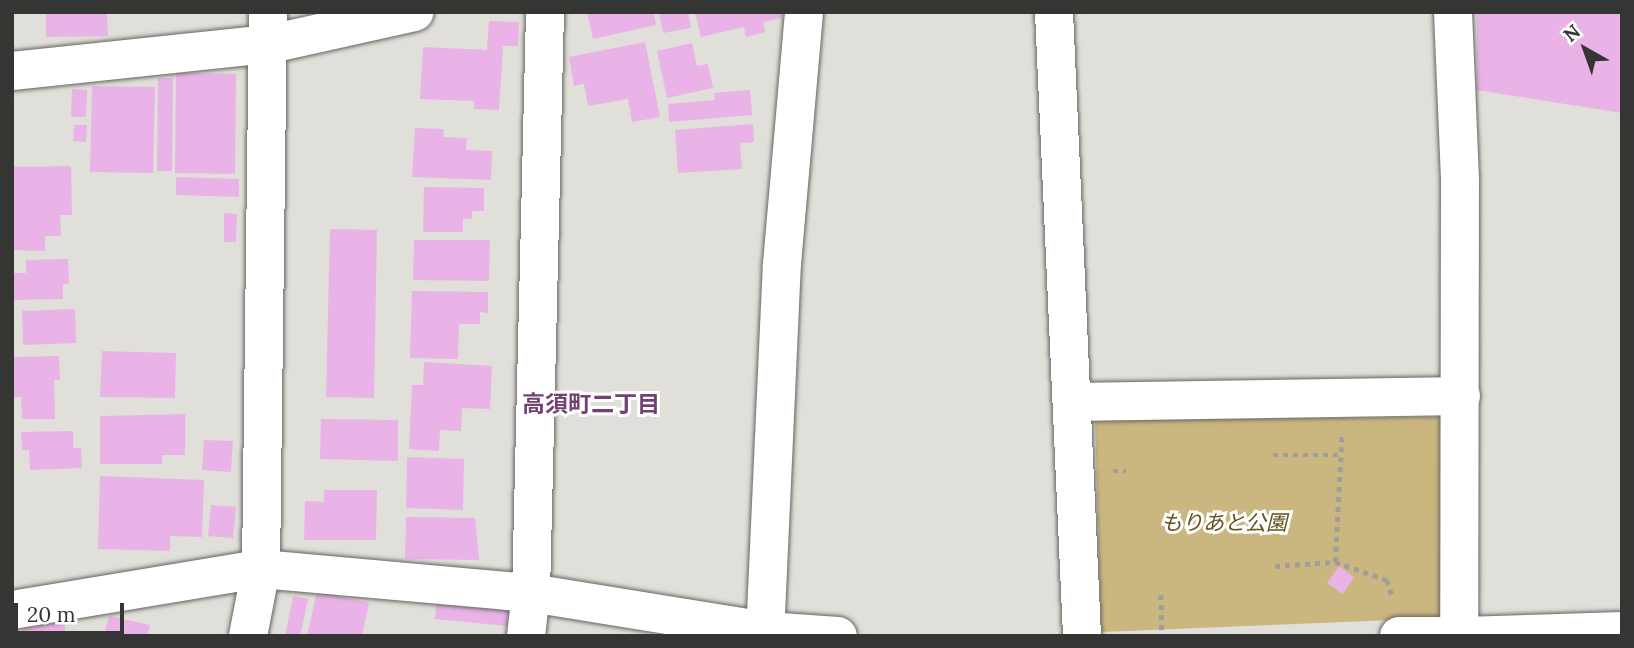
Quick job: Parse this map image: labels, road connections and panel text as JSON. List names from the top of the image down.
{
  "districts": ["高須町二丁目"],
  "parks": ["もりあと公園"],
  "scale_bar": "20 m",
  "north": "top left"
}
